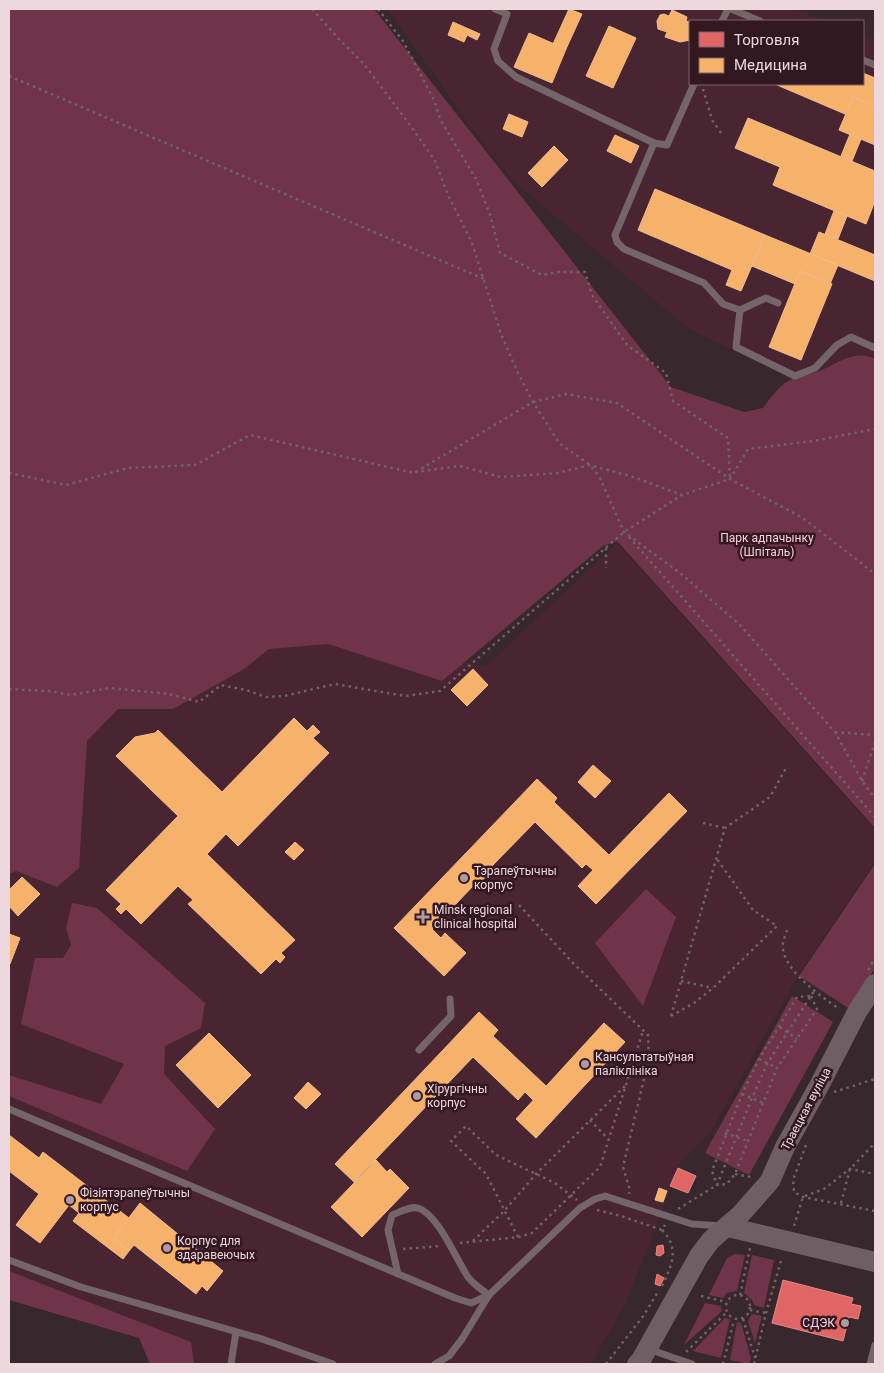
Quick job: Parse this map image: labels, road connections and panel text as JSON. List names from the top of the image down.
{
  "streets": {
    "street": ["Траецкая вуліца"]
  },
  "parks": ["Парк адпачынку (Шпіталь)"],
  "places": {
    "other": [
      "Тэрапеўтычны корпус",
      "Кансультатыўная паліклініка",
      "Хірургічны корпус",
      "Фізіятэрапеўтычны корпус",
      "Корпус для здаравеючых",
      "СДЭК"
    ],
    "health": ["Minsk regional clinical hospital"]
  },
  "legend": ["Торговля", "Медицина"]
}
